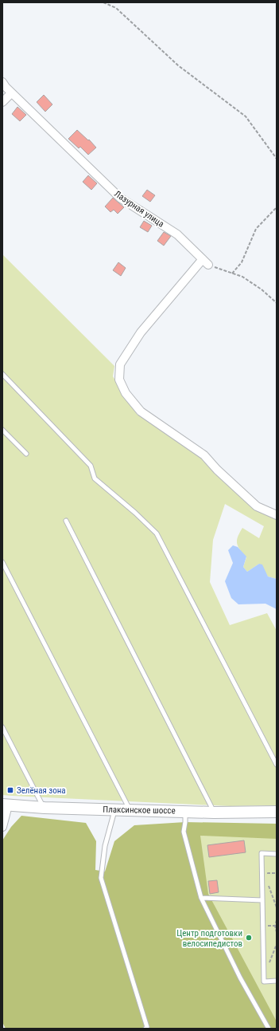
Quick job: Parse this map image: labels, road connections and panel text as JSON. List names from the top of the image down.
{
  "streets": {
    "main road": ["Плаксинское шоссе"],
    "street": ["Лазурная улица"]
  },
  "places": {
    "transit": ["Зелёная зона"],
    "other": ["Центр подготовки велосипедистов"]
  }
}
